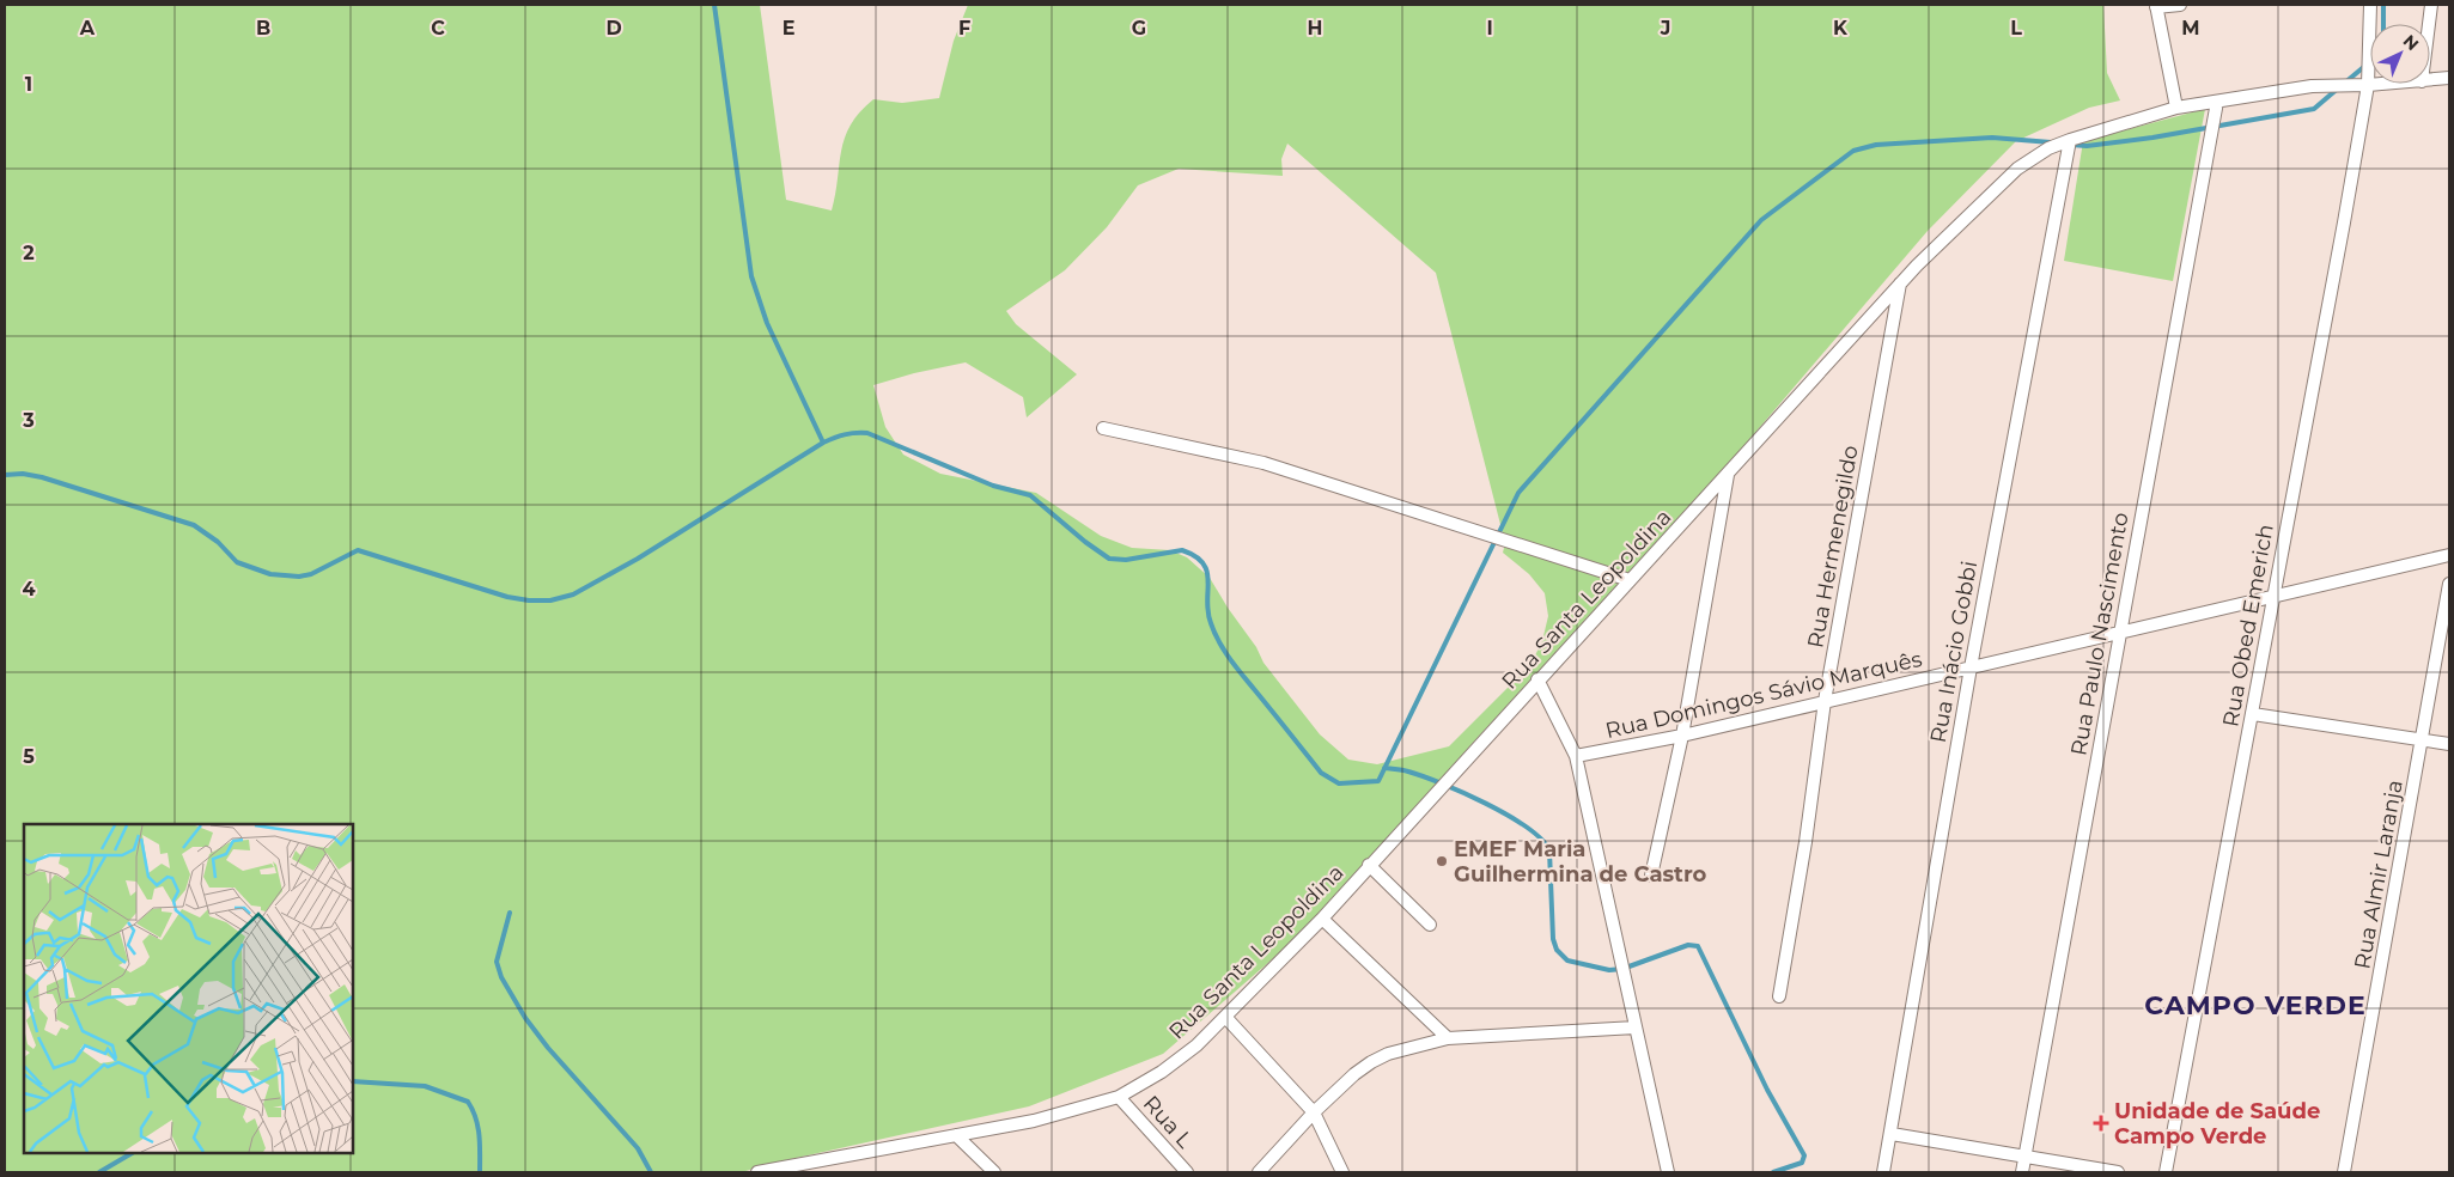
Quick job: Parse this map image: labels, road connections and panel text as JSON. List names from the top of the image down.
{
  "streets": {
    "street": [
      "Rua Hermenegildo",
      "Rua Santa Leopoldina",
      "Rua Obed Emerich",
      "Rua Paulo Nascimento",
      "Rua Inácio Gobbi",
      "Rua Domingos Sávio Marquês",
      "Rua Almir Laranja",
      "Rua L"
    ]
  },
  "crossings": [
    ["Rua Hermenegildo", "Rua Santa Leopoldina"],
    ["Rua Hermenegildo", "Rua Domingos Sávio Marquês"],
    ["Rua Santa Leopoldina", "Rua Obed Emerich"],
    ["Rua Santa Leopoldina", "Rua Paulo Nascimento"],
    ["Rua Santa Leopoldina", "Rua Inácio Gobbi"],
    ["Rua Santa Leopoldina", "Rua L"],
    ["Rua Obed Emerich", "Rua Domingos Sávio Marquês"],
    ["Rua Paulo Nascimento", "Rua Domingos Sávio Marquês"],
    ["Rua Inácio Gobbi", "Rua Domingos Sávio Marquês"]
  ],
  "districts": ["CAMPO VERDE"],
  "places": {
    "other": ["EMEF Maria Guilhermina de Castro"],
    "health": ["Unidade de Saúde Campo Verde"]
  },
  "north": "top right",
  "grid": {
    "columns": [
      "A",
      "B",
      "C",
      "D",
      "E",
      "F",
      "G",
      "H",
      "I",
      "J",
      "K",
      "L",
      "M"
    ],
    "rows": [
      "1",
      "2",
      "3",
      "4",
      "5"
    ]
  }
}
